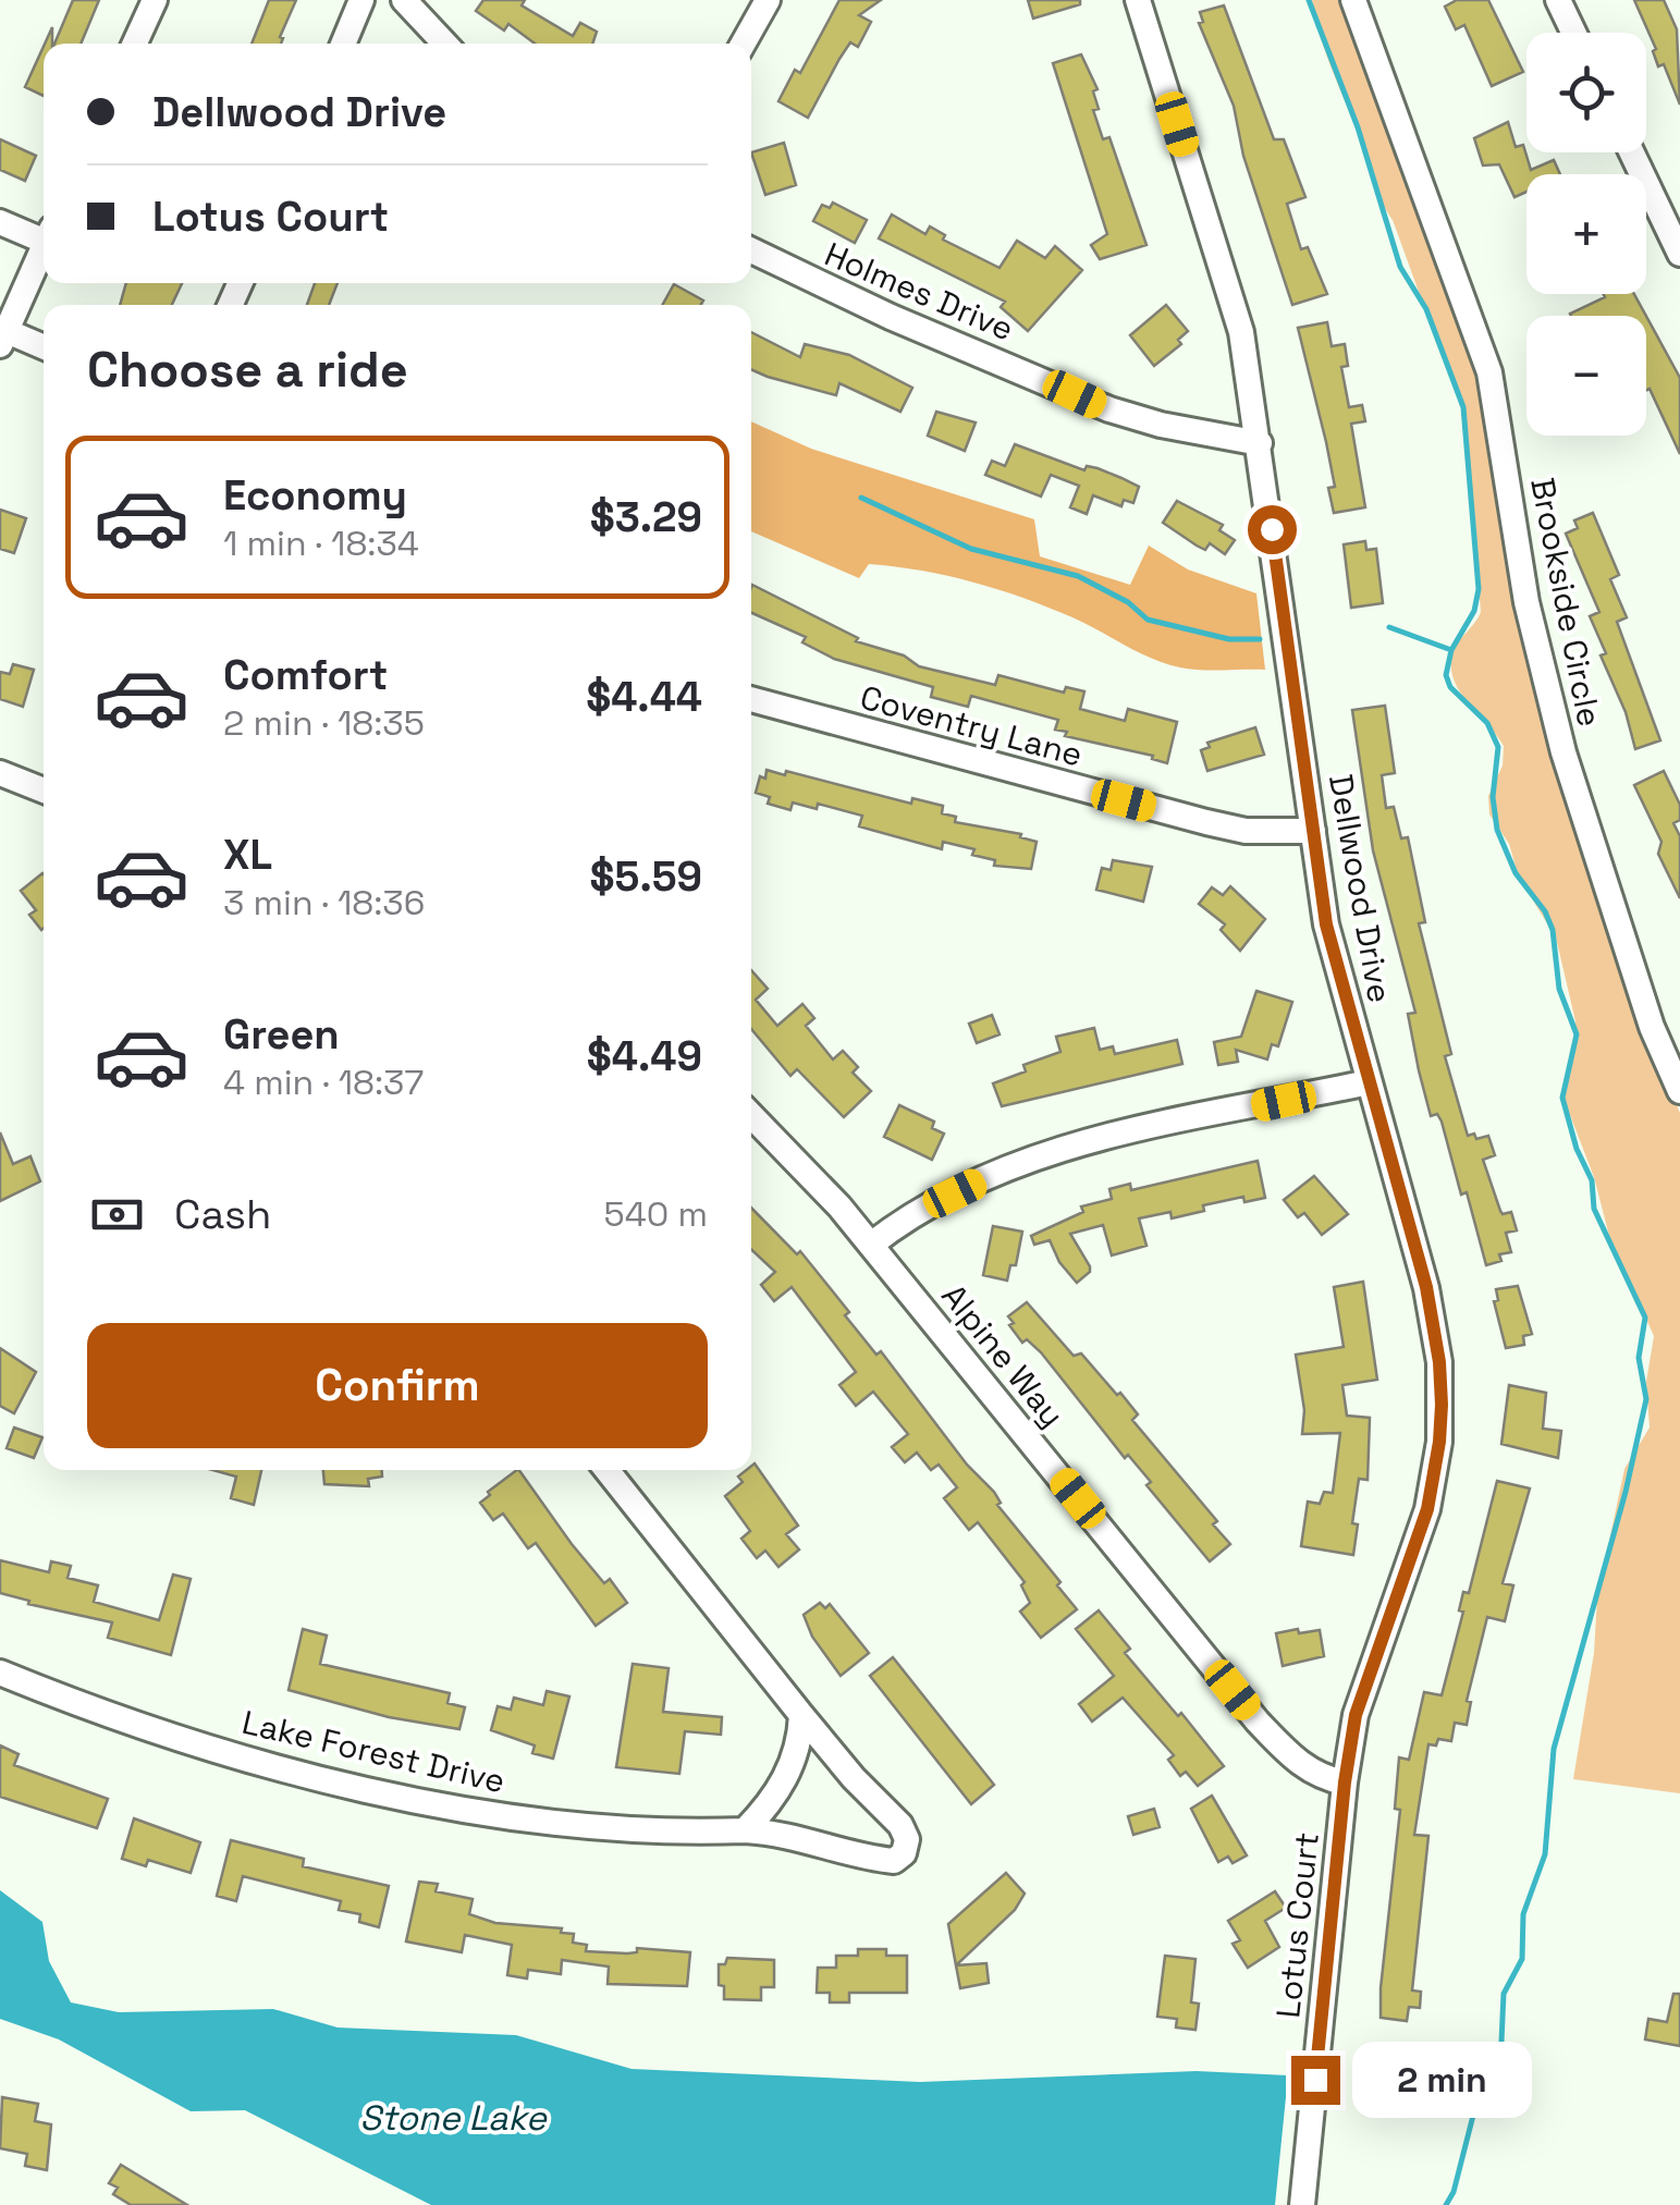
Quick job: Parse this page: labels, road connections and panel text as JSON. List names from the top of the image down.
{
  "streets": {
    "street": [
      "Holmes Drive",
      "Brookside Circle",
      "Coventry Lane",
      "Dellwood Drive",
      "Alpine Way",
      "Lake Forest Drive",
      "Lotus Court"
    ]
  },
  "crossings": [
    ["Holmes Drive", "Dellwood Drive"],
    ["Coventry Lane", "Dellwood Drive"],
    ["Dellwood Drive", "Alpine Way"],
    ["Dellwood Drive", "Lotus Court"],
    ["Alpine Way", "Lotus Court"]
  ],
  "water": ["Stone Lake"],
  "page": {
    "map_buttons": ["+", "−"],
    "banner": ["Dellwood Drive", "Lotus Court"],
    "heading": "Choose a ride",
    "list": [
      {
        "name": "Economy",
        "note": "1 min · 18:34",
        "value": "$3.29"
      },
      {
        "name": "Comfort",
        "note": "2 min · 18:35",
        "value": "$4.44"
      },
      {
        "name": "XL",
        "note": "3 min · 18:36",
        "value": "$5.59"
      },
      {
        "name": "Green",
        "note": "4 min · 18:37",
        "value": "$4.49"
      }
    ],
    "pay": ["Cash", "540 m"],
    "buttons": "Confirm",
    "bubble": "2 min"
  }
}
